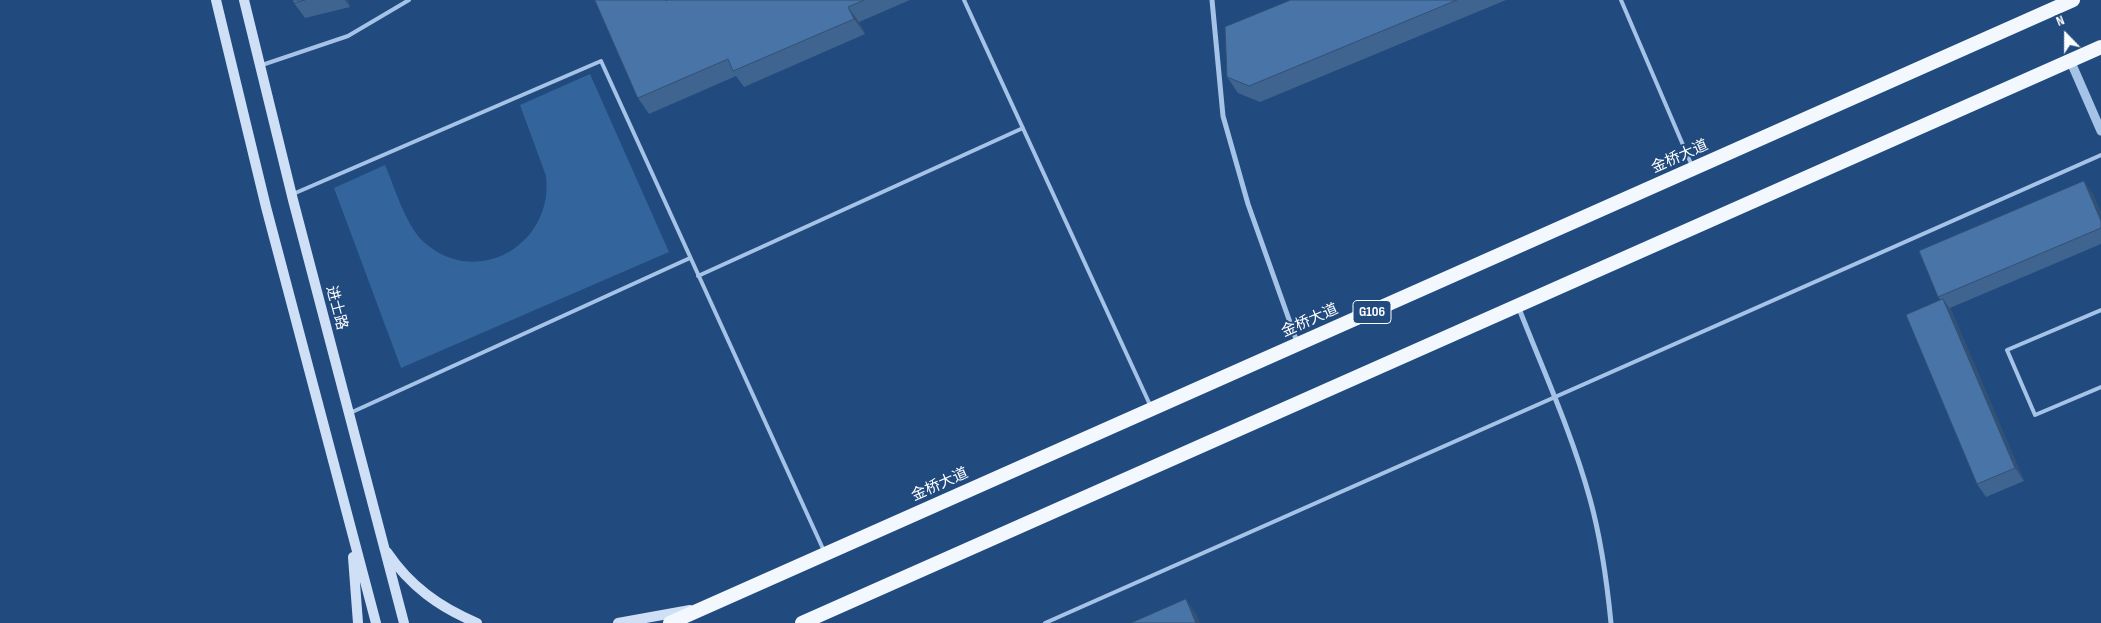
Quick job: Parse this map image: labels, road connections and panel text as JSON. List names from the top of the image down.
{
  "streets": {
    "highway": ["金桥大道", "G106"],
    "main road": ["进士路"]
  },
  "north": "top"
}
